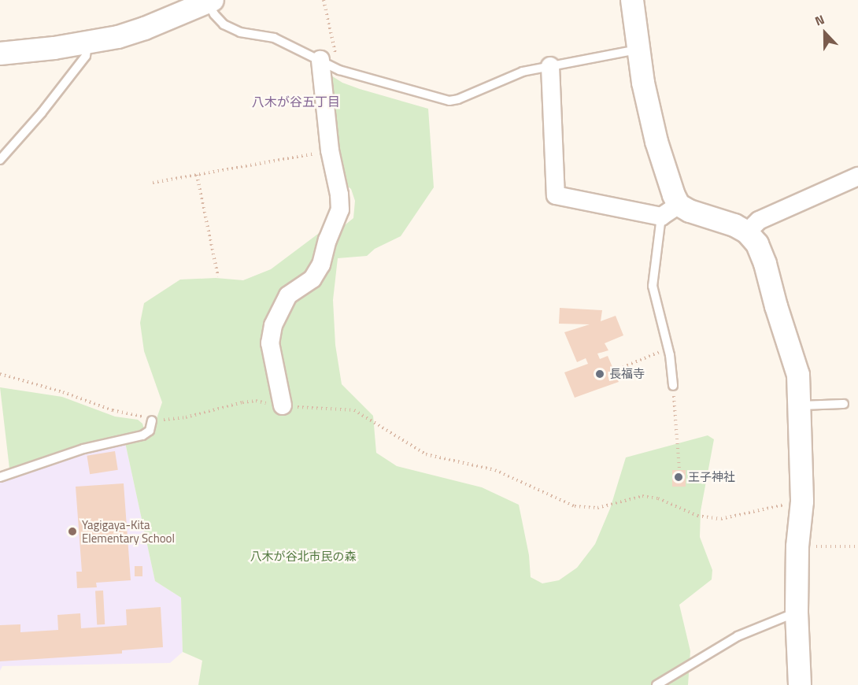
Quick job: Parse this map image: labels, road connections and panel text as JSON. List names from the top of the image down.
{
  "districts": ["八木が谷五丁目"],
  "parks": ["八木が谷北市民の森"],
  "places": ["長福寺", "王子神社", "Yagigaya-Kita Elementary School"],
  "north": "top"
}
